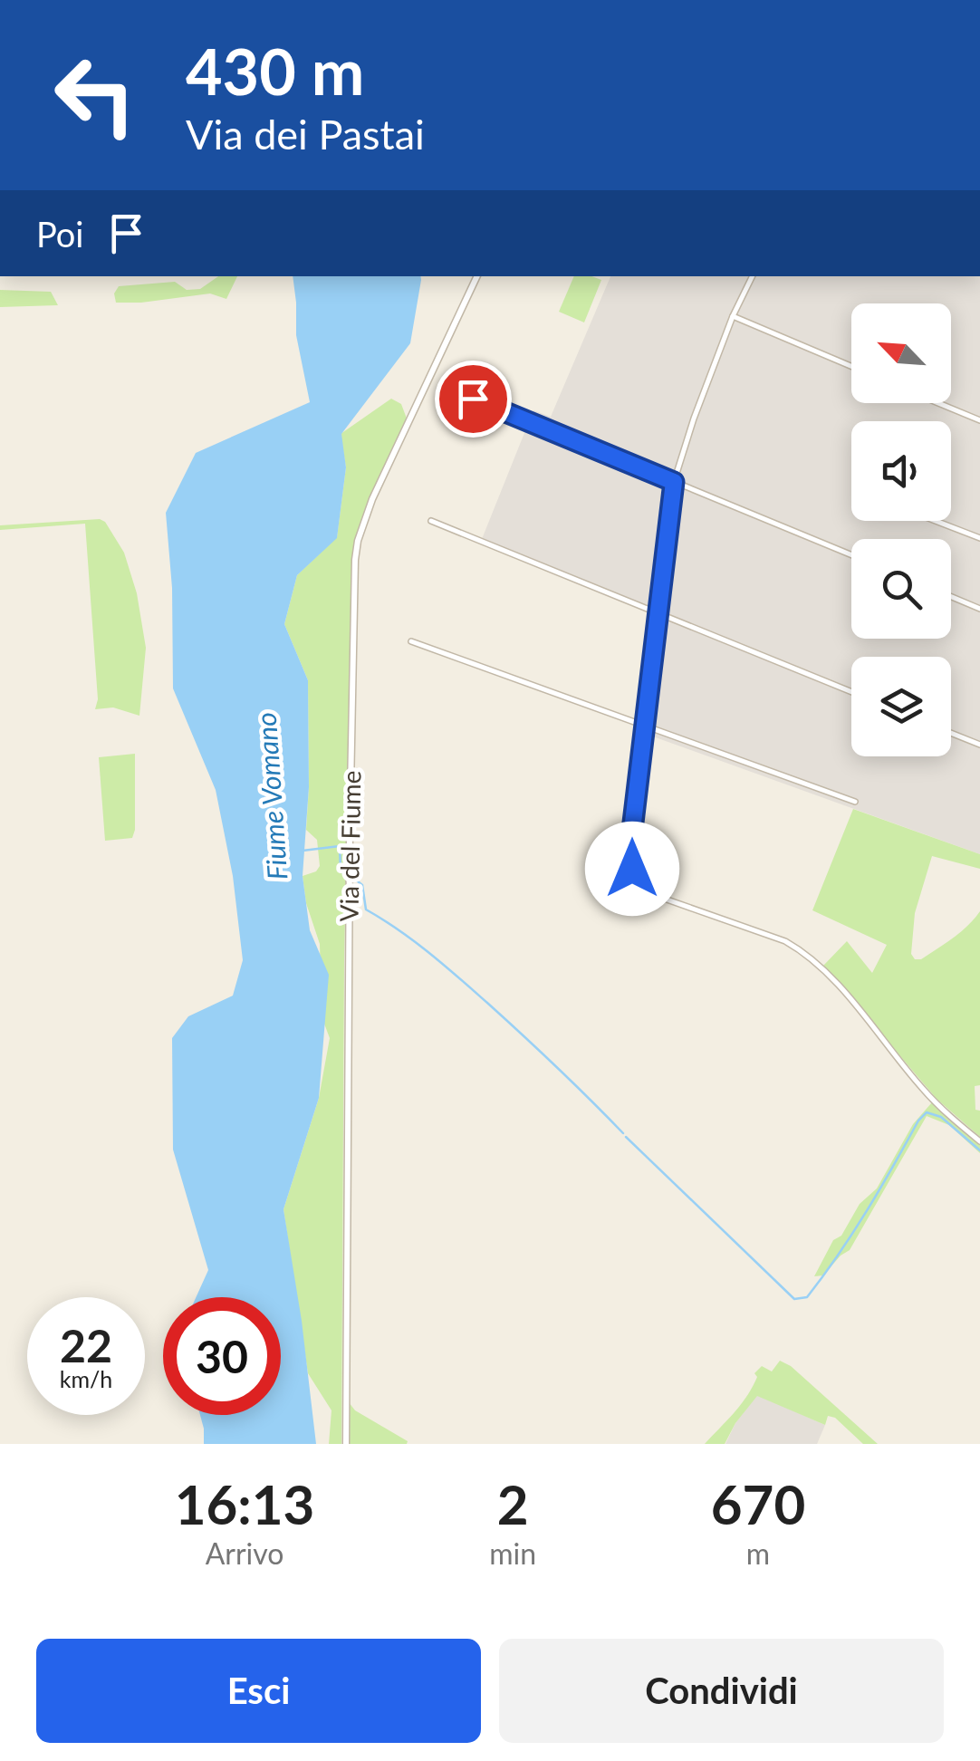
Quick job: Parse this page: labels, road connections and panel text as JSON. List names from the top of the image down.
{
  "streets": {
    "street": ["Via del Fiume"]
  },
  "water": ["Fiume Vomano"],
  "north": "top left",
  "page": {
    "turn": ["430 m", "Via dei Pastai"],
    "then": "Poi",
    "speed": "22 km/h",
    "limit": "30",
    "eta": [
      "16:13",
      "Arrivo",
      "2",
      "min",
      "670",
      "m"
    ],
    "buttons": ["Esci", "Condividi"]
  }
}
